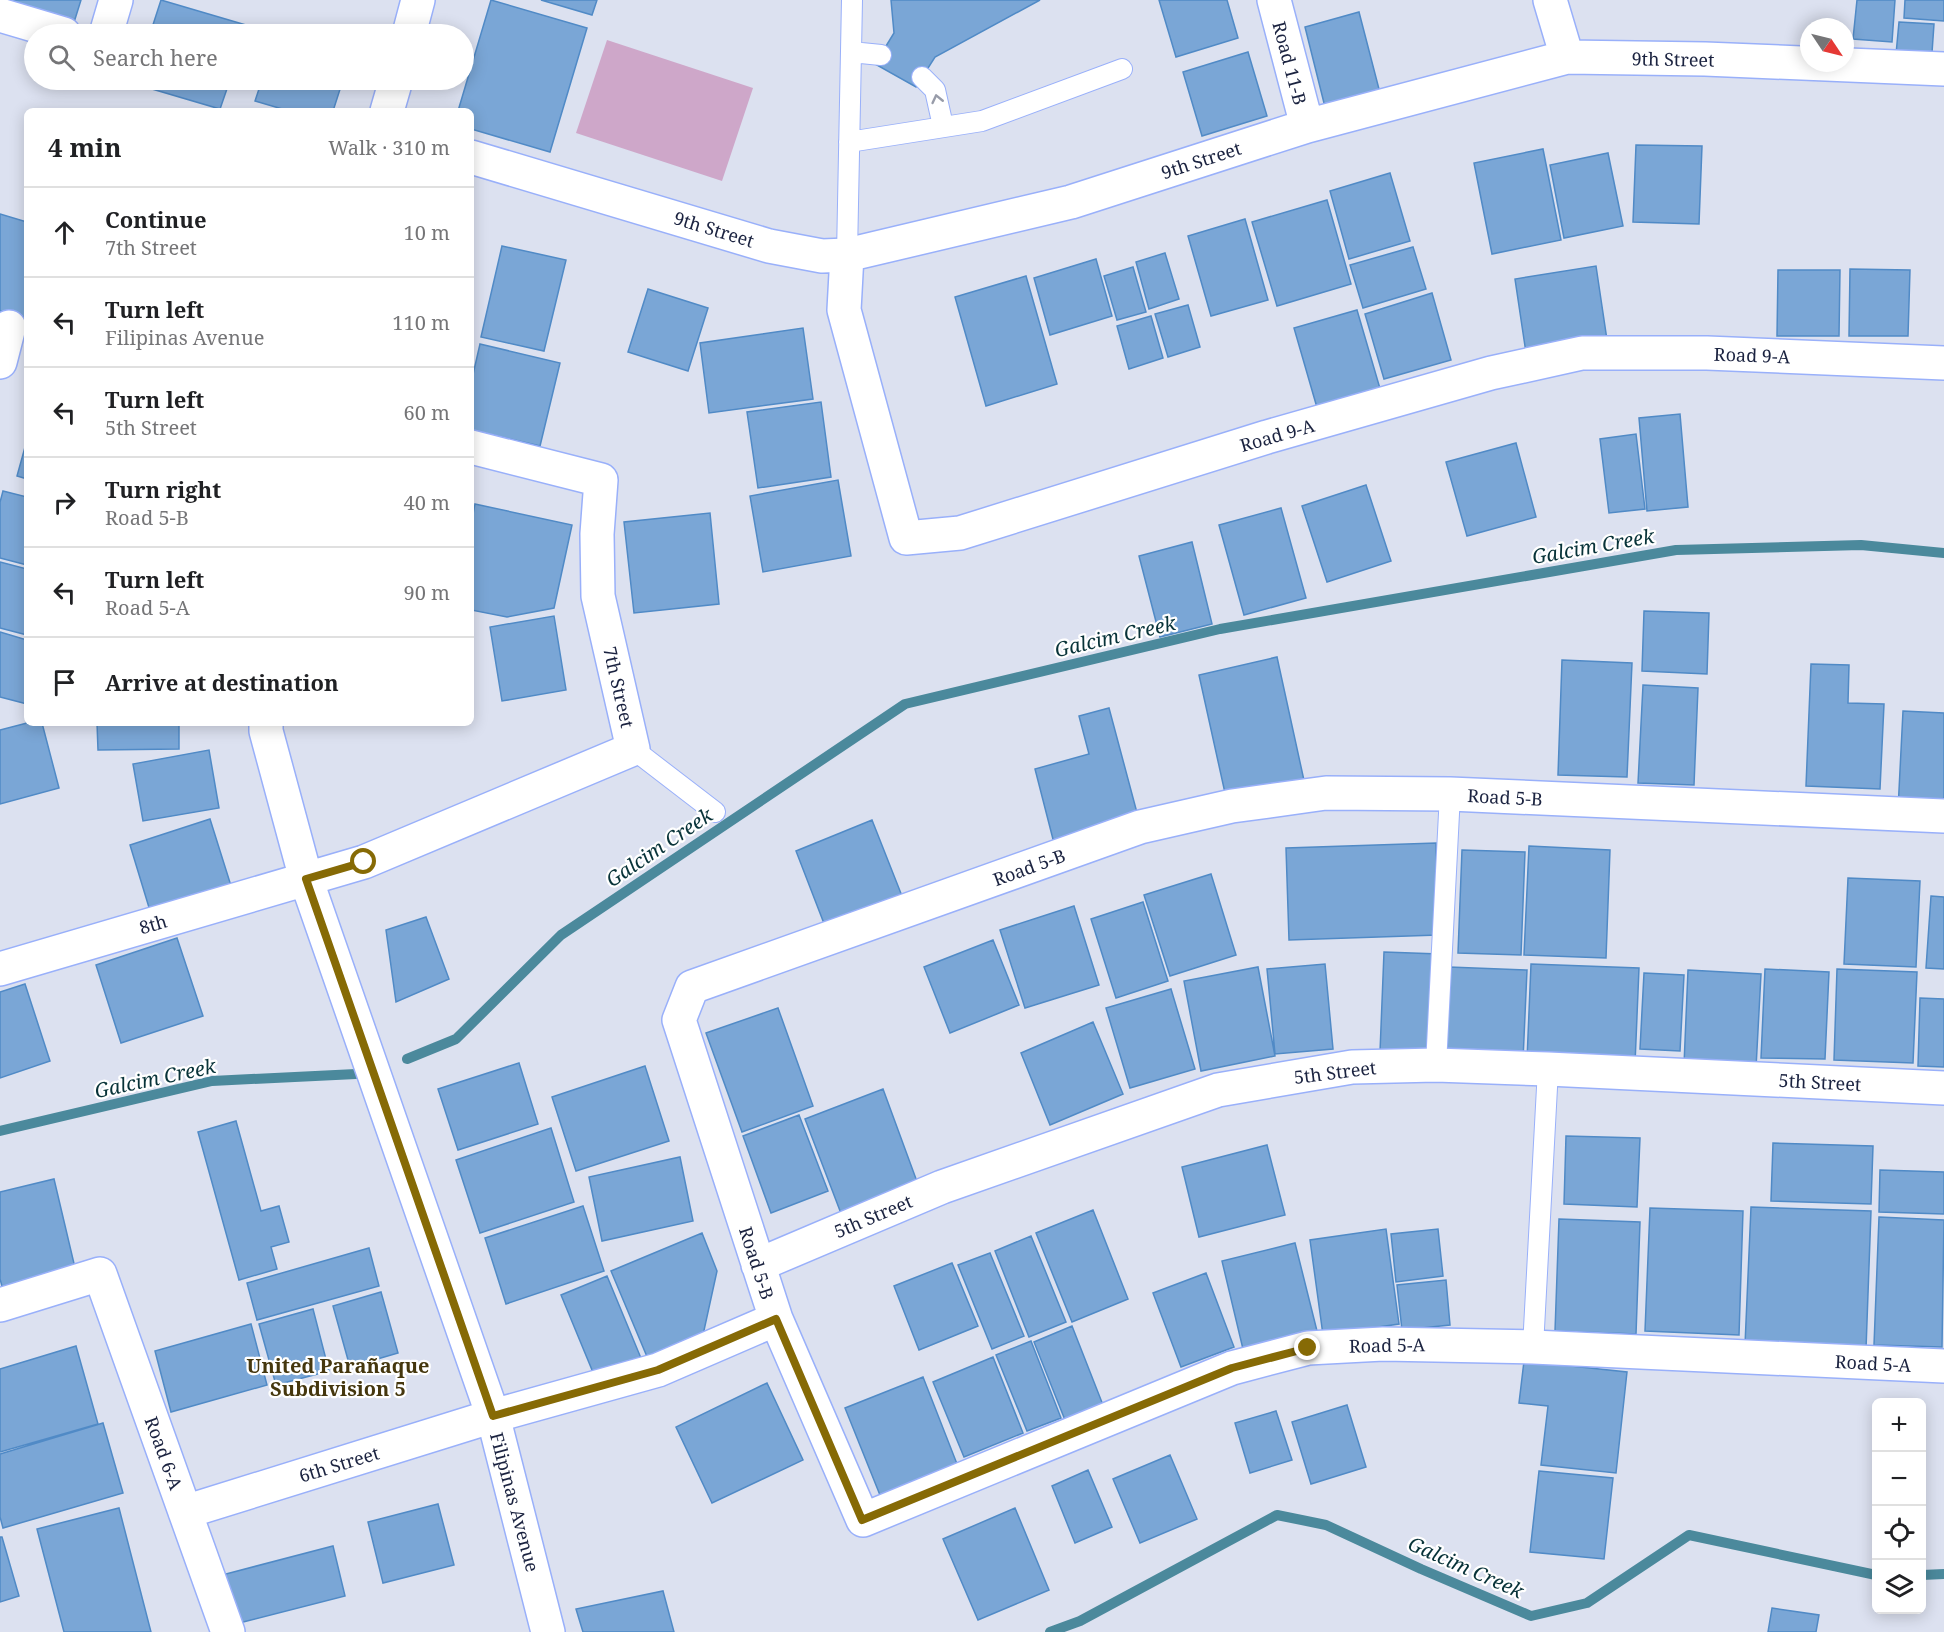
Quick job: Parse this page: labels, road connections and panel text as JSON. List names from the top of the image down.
{
  "streets": {
    "street": [
      "9th Street",
      "Road 11-B",
      "Road 9-A",
      "7th Street",
      "Road 5-B",
      "8th",
      "5th Street",
      "Road 5-A",
      "Road 6-A",
      "6th Street",
      "Filipinas Avenue"
    ]
  },
  "crossings": [
    ["9th Street", "Road 11-B"],
    ["9th Street", "Road 9-A"],
    ["7th Street", "8th"],
    ["7th Street", "Filipinas Avenue"],
    ["Road 5-B", "5th Street"],
    ["Road 5-B", "Road 5-A"],
    ["8th", "Filipinas Avenue"],
    ["Road 6-A", "6th Street"],
    ["6th Street", "Filipinas Avenue"]
  ],
  "districts": ["United Parañaque Subdivision 5"],
  "water": ["Galcim Creek"],
  "north": "bottom right",
  "page": {
    "search": "Search here",
    "heading": ["4 min", "Walk · 310 m"],
    "list": [
      ["Continue", "7th Street", "10 m"],
      ["Turn left", "Filipinas Avenue", "110 m"],
      ["Turn left", "5th Street", "60 m"],
      ["Turn right", "Road 5-B", "40 m"],
      ["Turn left", "Road 5-A", "90 m"],
      "Arrive at destination"
    ],
    "map_buttons": ["+", "−"]
  }
}
